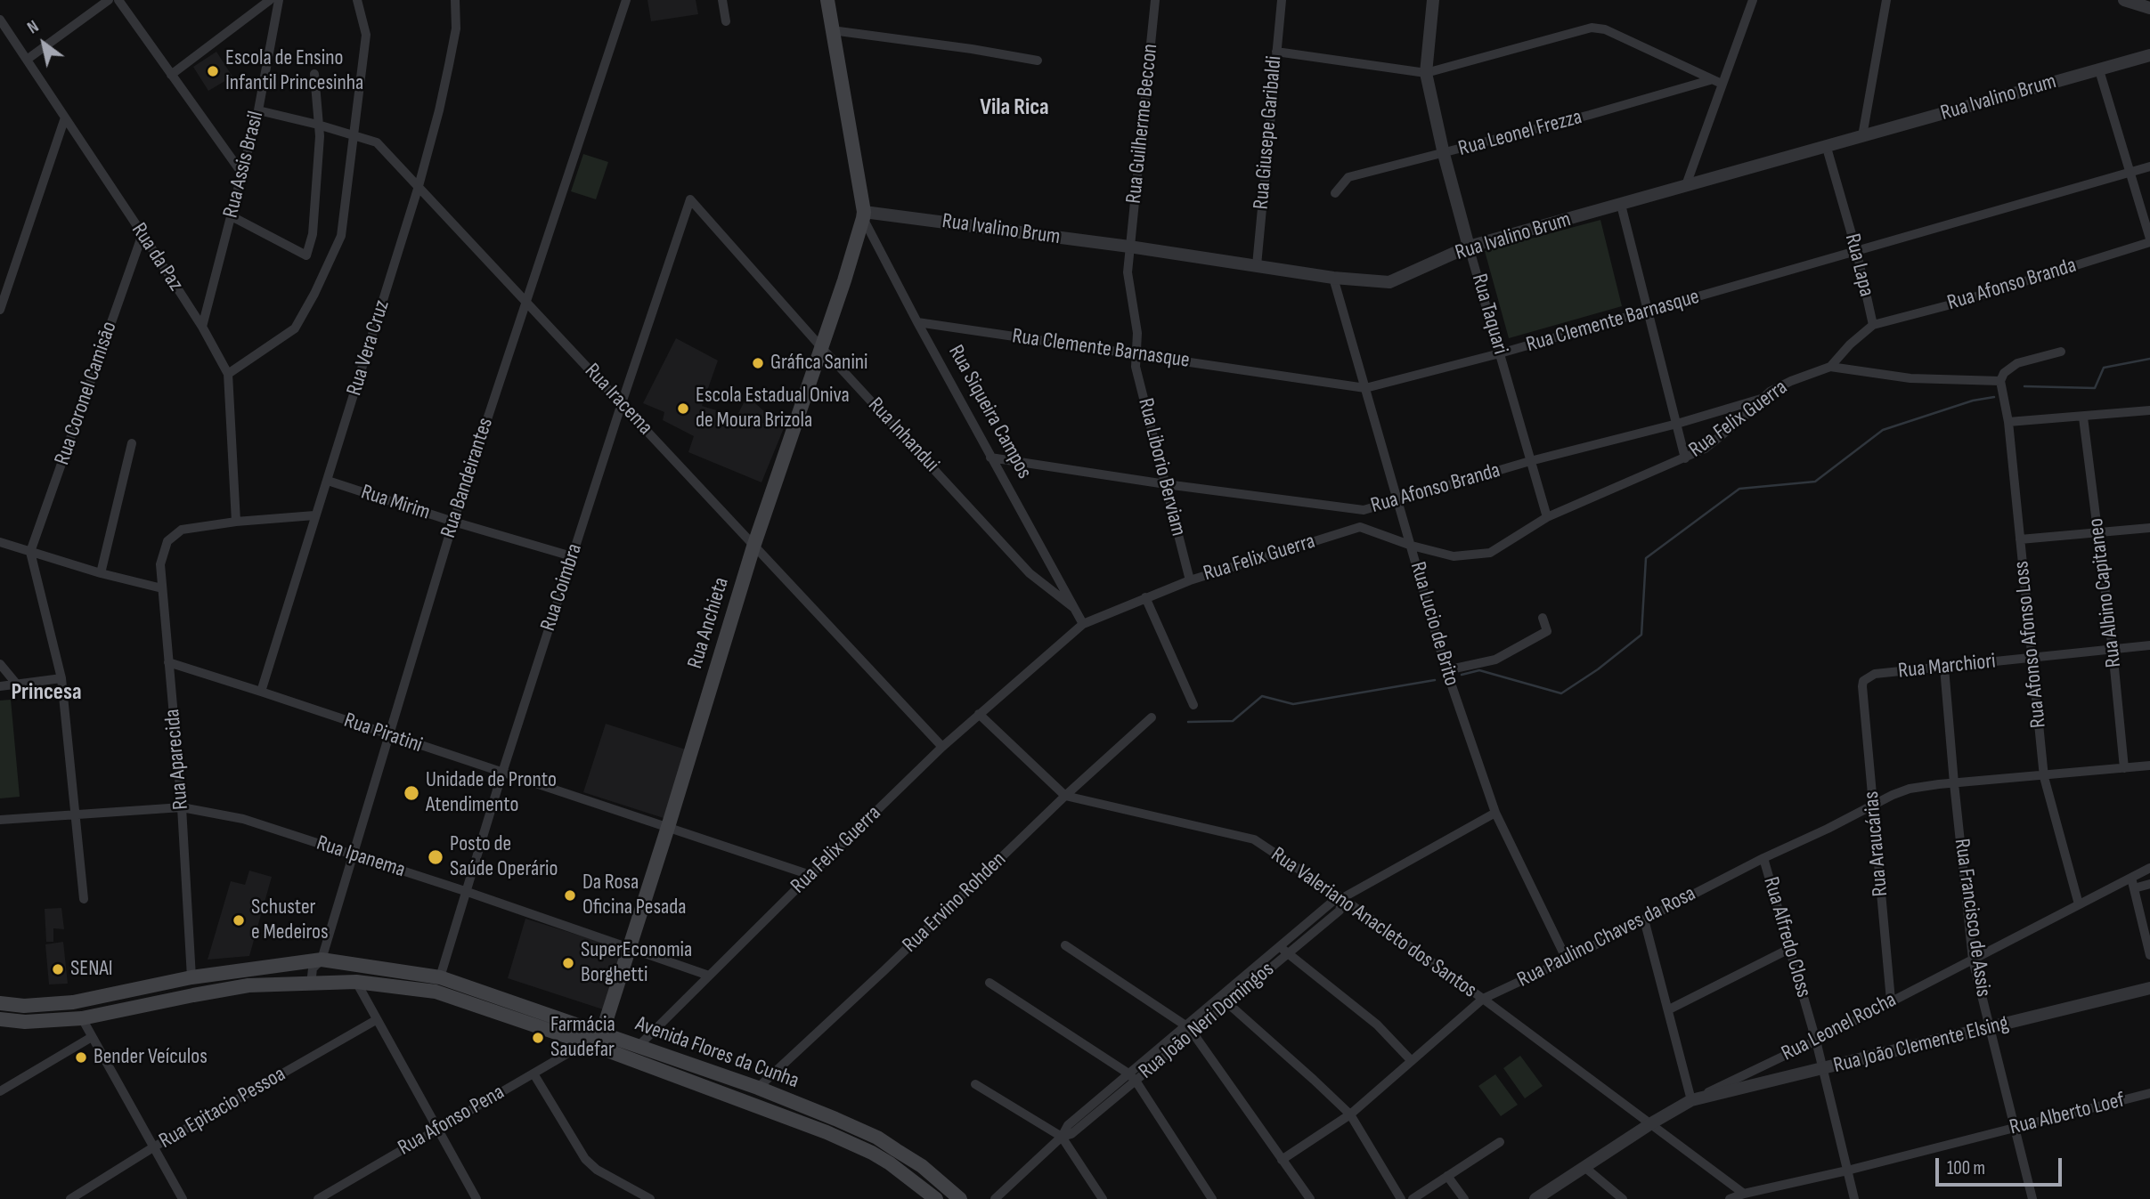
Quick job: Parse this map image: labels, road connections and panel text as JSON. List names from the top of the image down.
{
  "streets": {
    "main road": ["Rua Siqueira Campos", "Rua Anchieta", "Avenida Flores da Cunha"],
    "street": [
      "Rua Ivalino Brum",
      "Rua Guilherme Beccon",
      "Rua Giusepe Garibaldi",
      "Rua Leonel Frezza",
      "Rua Assis Brasil",
      "Rua da Paz",
      "Rua Lapa",
      "Rua Afonso Branda",
      "Rua Taquari",
      "Rua Clemente Barnasque",
      "Rua Vera Cruz",
      "Rua Coronel Camisão",
      "Rua Iracema",
      "Rua Felix Guerra",
      "Rua Inhandui",
      "Rua Liborio Berviam",
      "Rua Bandeirantes",
      "Rua Mirim",
      "Rua Coimbra",
      "Rua Albino Capitaneo",
      "Rua Lucio de Brito",
      "Rua Afonso Afonso Loss",
      "Rua Marchiori",
      "Rua Piratini",
      "Rua Aparecida",
      "Rua Araucárias",
      "Rua Ipanema",
      "Rua Ervino Rohden",
      "Rua Francisco de Assis",
      "Rua Valeriano Anacleto dos Santos",
      "Rua Paulino Chaves da Rosa",
      "Rua Alfredo Closs",
      "Rua João Neri Domingos",
      "Rua Leonel Rocha",
      "Rua João Clemente Elsing",
      "Rua Epitacio Pessoa",
      "Rua Alberto Loef",
      "Rua Afonso Pena"
    ]
  },
  "crossings": [
    ["Rua Ivalino Brum", "Rua Guilherme Beccon"],
    ["Rua Ivalino Brum", "Rua Giusepe Garibaldi"],
    ["Rua Ivalino Brum", "Rua Lapa"],
    ["Rua Ivalino Brum", "Rua Taquari"],
    ["Rua Ivalino Brum", "Rua Siqueira Campos"],
    ["Rua Ivalino Brum", "Rua Anchieta"],
    ["Rua Ivalino Brum", "Rua Lucio de Brito"],
    ["Rua Guilherme Beccon", "Rua Clemente Barnasque"],
    ["Rua Guilherme Beccon", "Rua Liborio Berviam"],
    ["Rua Leonel Frezza", "Rua Taquari"],
    ["Rua Assis Brasil", "Rua da Paz"],
    ["Rua Assis Brasil", "Rua Iracema"],
    ["Rua da Paz", "Rua Coronel Camisão"],
    ["Rua da Paz", "Rua Aparecida"],
    ["Rua Lapa", "Rua Afonso Branda"],
    ["Rua Lapa", "Rua Clemente Barnasque"],
    ["Rua Lapa", "Rua Felix Guerra"],
    ["Rua Afonso Branda", "Rua Taquari"],
    ["Rua Afonso Branda", "Rua Siqueira Campos"],
    ["Rua Afonso Branda", "Rua Felix Guerra"],
    ["Rua Afonso Branda", "Rua Liborio Berviam"],
    ["Rua Afonso Branda", "Rua Lucio de Brito"],
    ["Rua Taquari", "Rua Clemente Barnasque"],
    ["Rua Taquari", "Rua Felix Guerra"],
    ["Rua Clemente Barnasque", "Rua Siqueira Campos"],
    ["Rua Clemente Barnasque", "Rua Liborio Berviam"],
    ["Rua Clemente Barnasque", "Rua Lucio de Brito"],
    ["Rua Vera Cruz", "Rua Iracema"],
    ["Rua Vera Cruz", "Rua Mirim"],
    ["Rua Vera Cruz", "Rua Piratini"],
    ["Rua Iracema", "Rua Felix Guerra"],
    ["Rua Iracema", "Rua Bandeirantes"],
    ["Rua Iracema", "Rua Coimbra"],
    ["Rua Iracema", "Rua Anchieta"],
    ["Rua Siqueira Campos", "Rua Felix Guerra"],
    ["Rua Siqueira Campos", "Rua Inhandui"],
    ["Rua Siqueira Campos", "Rua Anchieta"],
    ["Rua Felix Guerra", "Rua Liborio Berviam"],
    ["Rua Felix Guerra", "Rua Lucio de Brito"],
    ["Rua Felix Guerra", "Rua Afonso Afonso Loss"],
    ["Rua Felix Guerra", "Rua Piratini"],
    ["Rua Felix Guerra", "Rua Ipanema"],
    ["Rua Felix Guerra", "Avenida Flores da Cunha"],
    ["Rua Inhandui", "Rua Coimbra"],
    ["Rua Inhandui", "Rua Anchieta"],
    ["Rua Bandeirantes", "Rua Mirim"],
    ["Rua Bandeirantes", "Rua Piratini"],
    ["Rua Bandeirantes", "Rua Ipanema"],
    ["Rua Bandeirantes", "Avenida Flores da Cunha"],
    ["Rua Mirim", "Rua Coimbra"],
    ["Rua Coimbra", "Rua Piratini"],
    ["Rua Coimbra", "Rua Ipanema"],
    ["Rua Coimbra", "Avenida Flores da Cunha"],
    ["Rua Albino Capitaneo", "Rua Marchiori"],
    ["Rua Albino Capitaneo", "Rua Paulino Chaves da Rosa"],
    ["Rua Anchieta", "Rua Piratini"],
    ["Rua Anchieta", "Rua Ipanema"],
    ["Rua Anchieta", "Avenida Flores da Cunha"],
    ["Rua Anchieta", "Rua Afonso Pena"],
    ["Rua Lucio de Brito", "Rua Paulino Chaves da Rosa"],
    ["Rua Lucio de Brito", "Rua João Neri Domingos"],
    ["Rua Afonso Afonso Loss", "Rua Marchiori"],
    ["Rua Afonso Afonso Loss", "Rua Paulino Chaves da Rosa"],
    ["Rua Afonso Afonso Loss", "Rua Leonel Rocha"],
    ["Rua Marchiori", "Rua Araucárias"],
    ["Rua Marchiori", "Rua Francisco de Assis"],
    ["Rua Piratini", "Rua Aparecida"],
    ["Rua Aparecida", "Rua Ipanema"],
    ["Rua Aparecida", "Avenida Flores da Cunha"],
    ["Rua Araucárias", "Rua Paulino Chaves da Rosa"],
    ["Rua Araucárias", "Rua Leonel Rocha"],
    ["Rua Ervino Rohden", "Rua Valeriano Anacleto dos Santos"],
    ["Rua Ervino Rohden", "Avenida Flores da Cunha"],
    ["Rua Francisco de Assis", "Rua Paulino Chaves da Rosa"],
    ["Rua Francisco de Assis", "Rua Leonel Rocha"],
    ["Rua Francisco de Assis", "Rua João Clemente Elsing"],
    ["Rua Francisco de Assis", "Rua Alberto Loef"],
    ["Rua Valeriano Anacleto dos Santos", "Rua Paulino Chaves da Rosa"],
    ["Rua Valeriano Anacleto dos Santos", "Rua João Neri Domingos"],
    ["Rua Valeriano Anacleto dos Santos", "Rua Leonel Rocha"],
    ["Rua Valeriano Anacleto dos Santos", "Rua Alberto Loef"],
    ["Rua Paulino Chaves da Rosa", "Rua Alfredo Closs"],
    ["Rua Alfredo Closs", "Rua Leonel Rocha"],
    ["Rua Alfredo Closs", "Rua João Clemente Elsing"],
    ["Rua Alfredo Closs", "Rua Alberto Loef"],
    ["Rua Leonel Rocha", "Rua João Clemente Elsing"],
    ["Avenida Flores da Cunha", "Rua Afonso Pena"]
  ],
  "districts": ["Vila Rica", "Princesa"],
  "places": [
    "Escola de Ensino Infantil Princesinha",
    "Gráfica Sanini",
    "Escola Estadual Oniva de Moura Brizola",
    "Unidade de Pronto Atendimento",
    "Posto de Saúde Operário",
    "Da Rosa Oficina Pesada",
    "Schuster e Medeiros",
    "SuperEconomia Borghetti",
    "SENAI",
    "Farmácia Saudefar",
    "Bender Veículos"
  ],
  "scale_bar": "100 m",
  "north": "top left"
}
